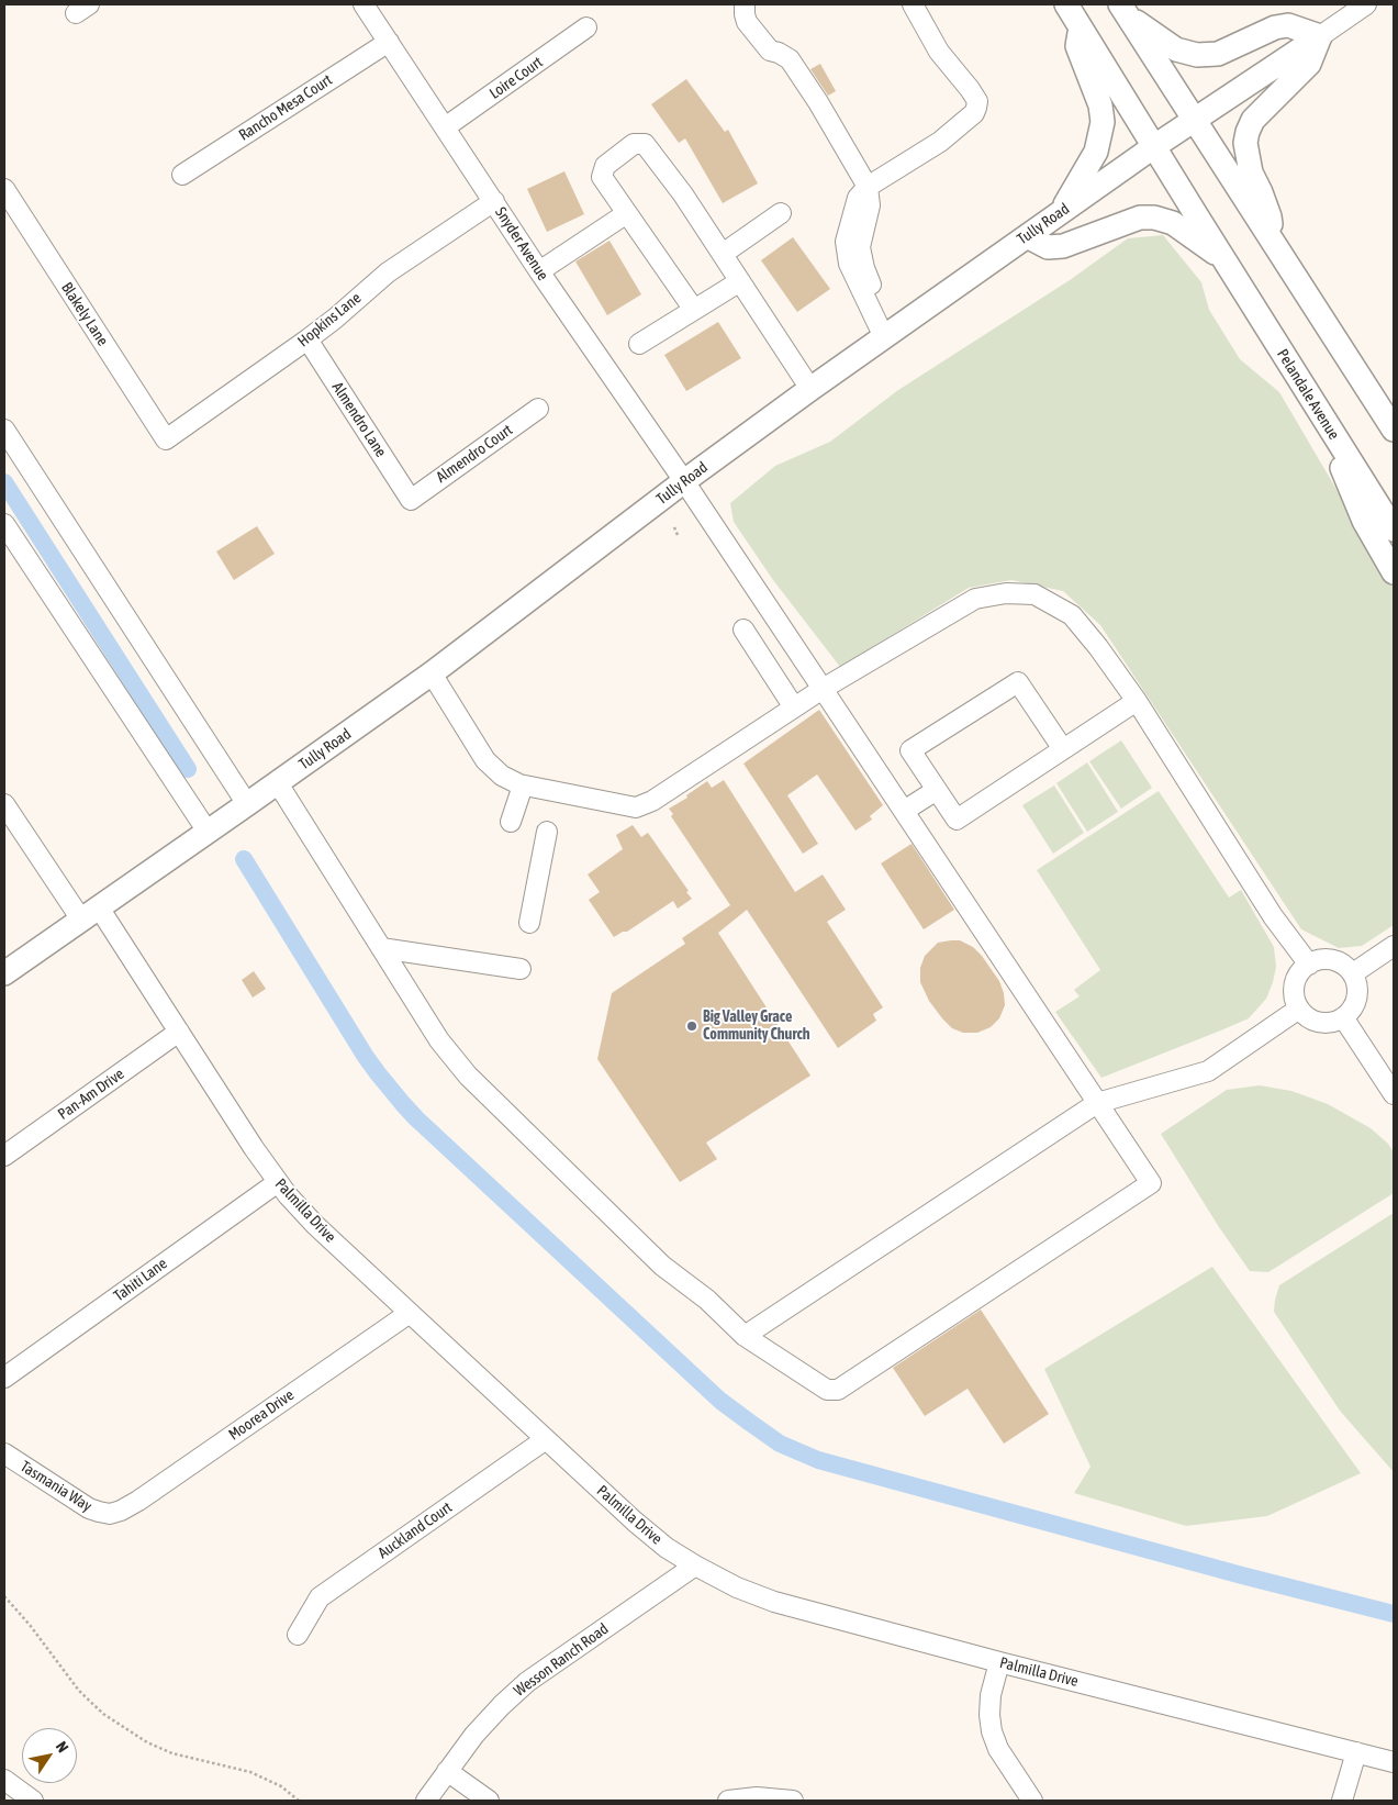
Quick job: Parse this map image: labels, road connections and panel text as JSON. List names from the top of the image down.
{
  "streets": {
    "main road": ["Tully Road", "Pelandale Avenue"],
    "street": [
      "Loire Court",
      "Rancho Mesa Court",
      "Snyder Avenue",
      "Blakely Lane",
      "Hopkins Lane",
      "Almendro Lane",
      "Almendro Court",
      "Pan-Am Drive",
      "Palmilla Drive",
      "Tahiti Lane",
      "Moorea Drive",
      "Tasmania Way",
      "Auckland Court",
      "Wesson Ranch Road"
    ]
  },
  "crossings": [
    ["Loire Court", "Snyder Avenue"],
    ["Rancho Mesa Court", "Snyder Avenue"],
    ["Tully Road", "Snyder Avenue"],
    ["Tully Road", "Pelandale Avenue"],
    ["Tully Road", "Palmilla Drive"],
    ["Snyder Avenue", "Hopkins Lane"],
    ["Blakely Lane", "Hopkins Lane"],
    ["Hopkins Lane", "Almendro Lane"],
    ["Almendro Lane", "Almendro Court"],
    ["Pan-Am Drive", "Palmilla Drive"],
    ["Palmilla Drive", "Tahiti Lane"],
    ["Palmilla Drive", "Moorea Drive"],
    ["Palmilla Drive", "Auckland Court"],
    ["Palmilla Drive", "Wesson Ranch Road"],
    ["Moorea Drive", "Tasmania Way"]
  ],
  "places": ["Big Valley Grace Community Church"],
  "north": "top right"
}
